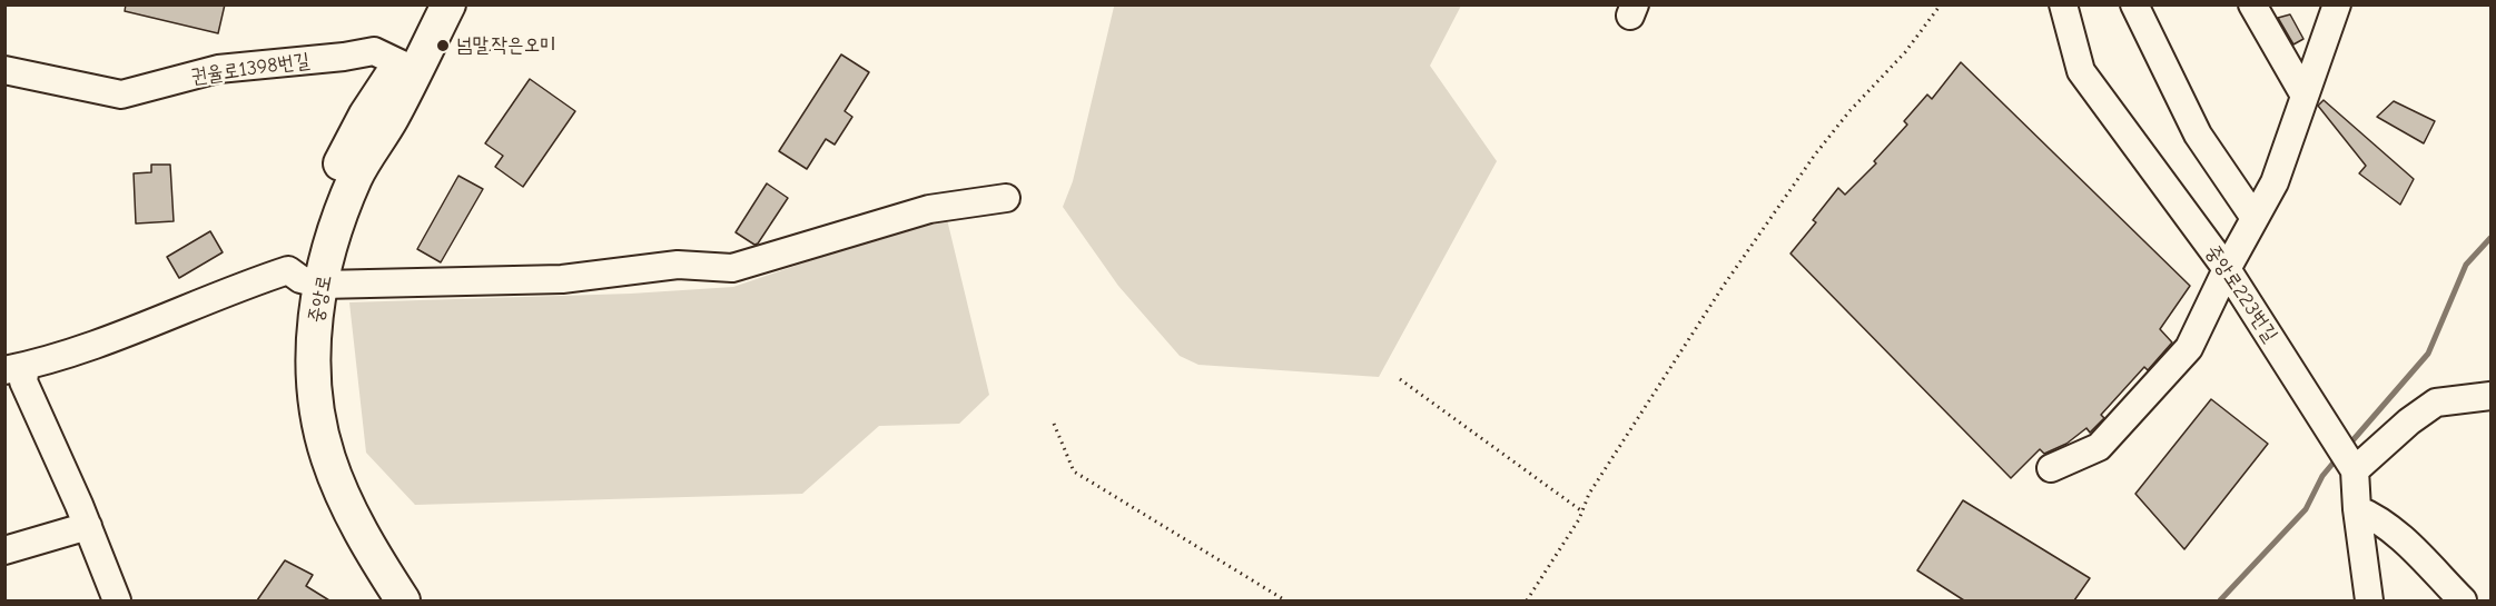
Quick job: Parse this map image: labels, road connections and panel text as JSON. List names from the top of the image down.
{
  "streets": {
    "main road": ["중앙로"],
    "street": ["권율로1398번길", "중앙로223번길"]
  },
  "crossings": [
    ["권율로1398번길", "중앙로"]
  ],
  "places": ["넘말.작은오미"]
}
